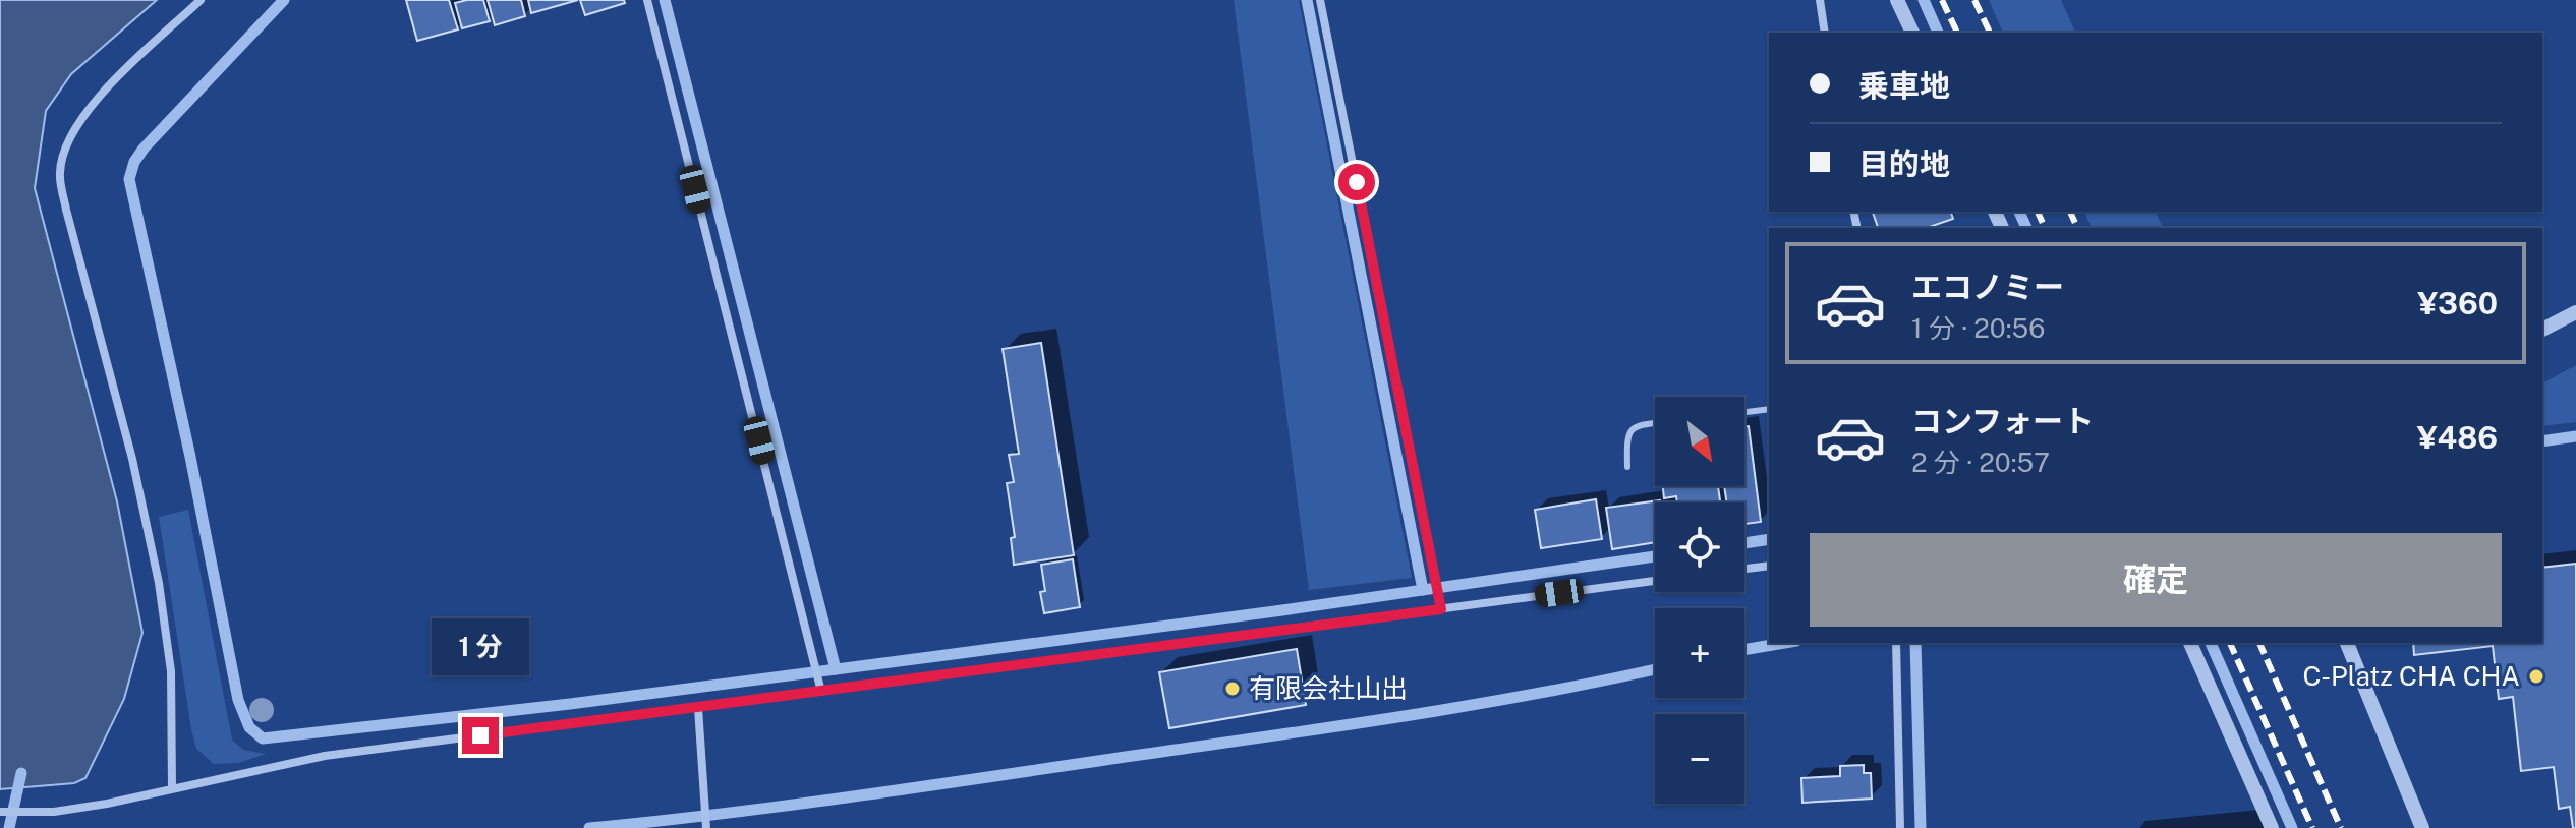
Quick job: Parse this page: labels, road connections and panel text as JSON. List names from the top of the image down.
{
  "places": ["C-Platz CHA CHA", "有限会社山出"],
  "north": "bottom right",
  "page": {
    "banner": ["乗車地", "目的地"],
    "list": [
      {
        "name": "エコノミー",
        "note": "1 分 · 20:56",
        "value": "¥360"
      },
      {
        "name": "コンフォート",
        "note": "2 分 · 20:57",
        "value": "¥486"
      }
    ],
    "map_buttons": ["+", "−"],
    "buttons": "確定",
    "bubble": "1 分"
  }
}
